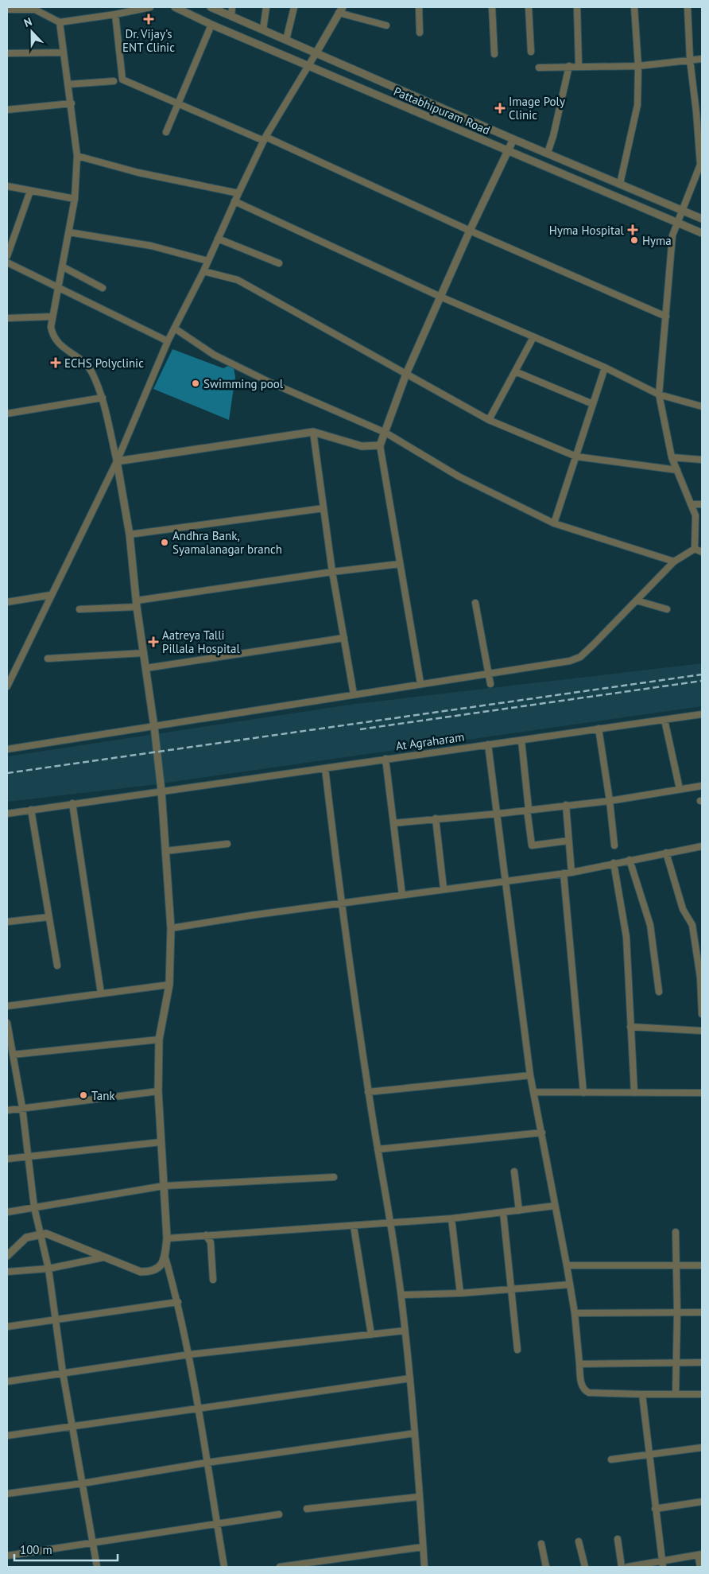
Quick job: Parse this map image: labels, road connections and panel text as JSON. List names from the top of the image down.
{
  "streets": {
    "street": ["Pattabhipuram Road", "At Agraharam"]
  },
  "places": {
    "health": [
      "Dr. Vijay's ENT Clinic",
      "Image Poly Clinic",
      "Hyma Hospital",
      "ECHS Polyclinic",
      "Aatreya Talli Pillala Hospital"
    ],
    "other": [
      "Hyma",
      "Swimming pool",
      "Andhra Bank, Syamalanagar branch",
      "Tank"
    ]
  },
  "scale_bar": "100 m",
  "north": "top"
}
